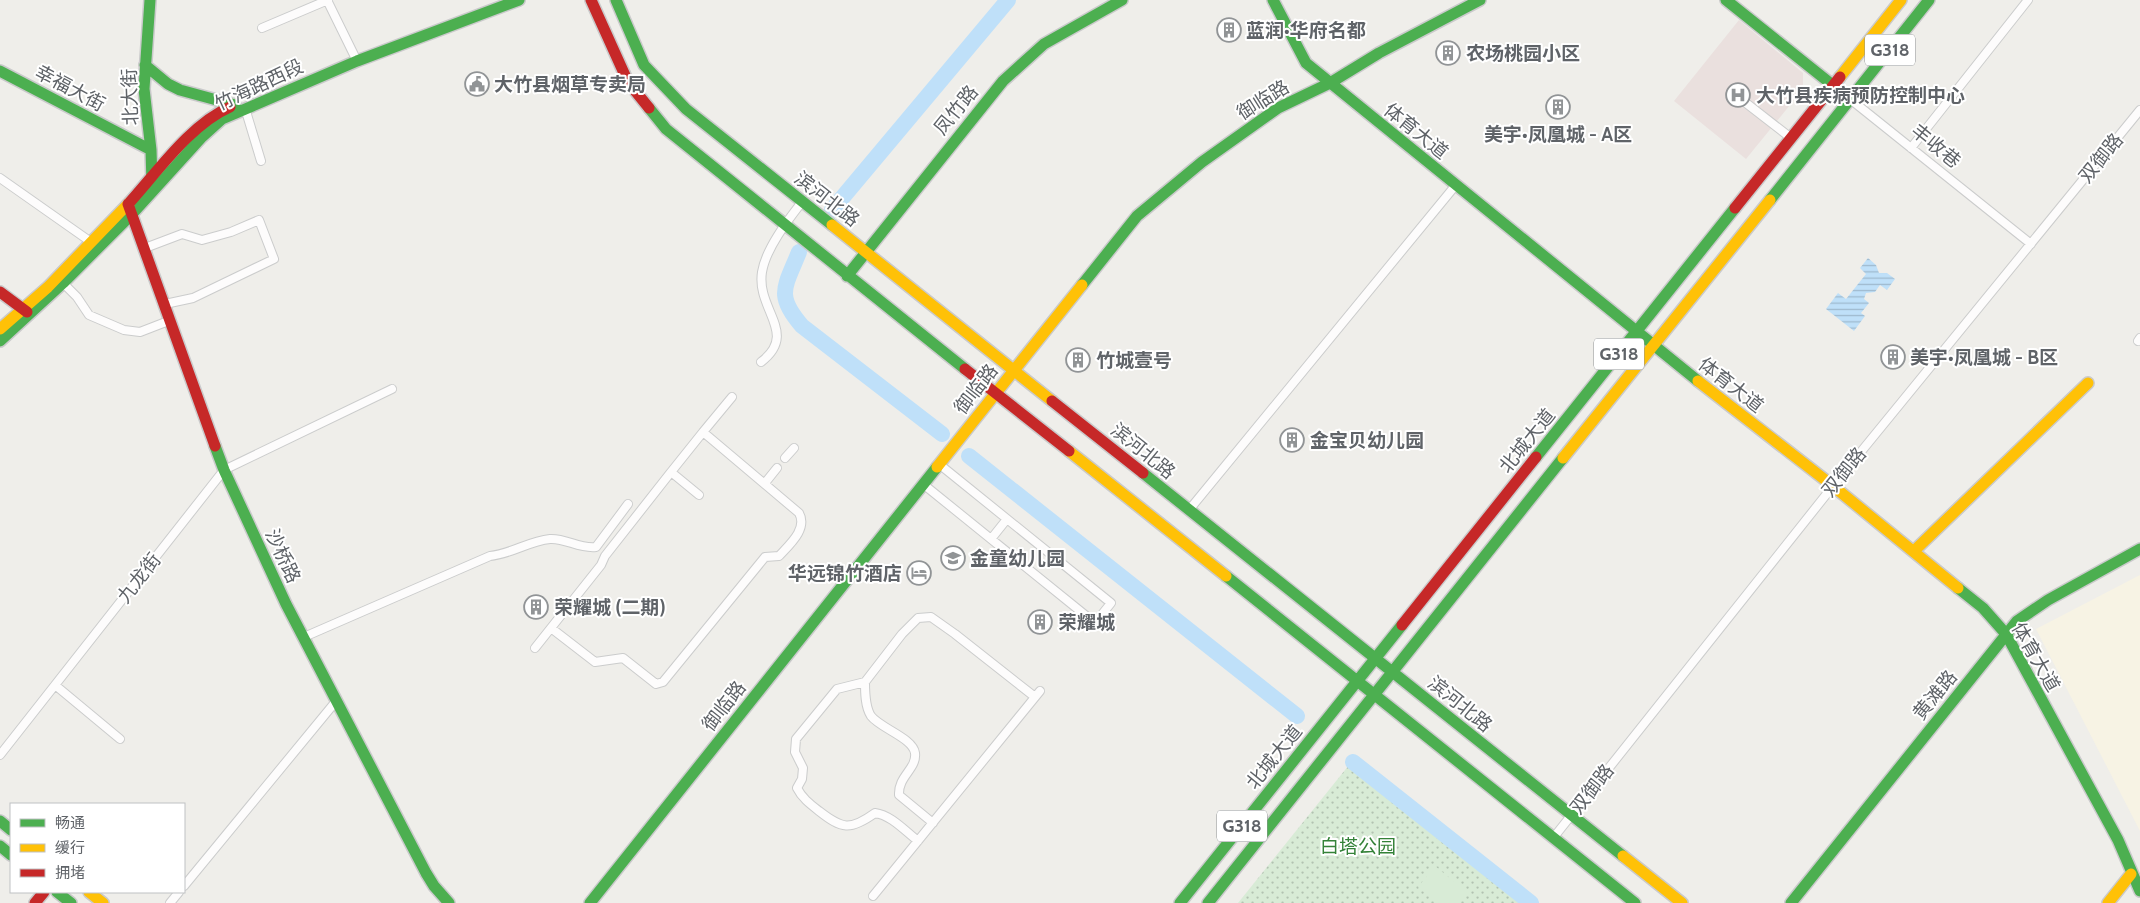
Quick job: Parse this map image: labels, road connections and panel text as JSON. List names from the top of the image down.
{
  "streets": {
    "main road": [
      "G318",
      "竹海路西段",
      "幸福大街",
      "北大街",
      "御临路",
      "凤竹路",
      "体育大道",
      "丰收巷",
      "滨河北路",
      "北城大道",
      "沙桥路",
      "黄滩路"
    ],
    "street": ["双御路", "九龙街"]
  },
  "crossings": [
    ["竹海路西段", "北大街"],
    ["竹海路西段", "沙桥路"],
    ["幸福大街", "北大街"],
    ["御临路", "体育大道"],
    ["御临路", "滨河北路"],
    ["凤竹路", "滨河北路"],
    ["体育大道", "双御路"],
    ["体育大道", "北城大道"],
    ["体育大道", "黄滩路"],
    ["丰收巷", "双御路"],
    ["丰收巷", "北城大道"],
    ["双御路", "滨河北路"],
    ["滨河北路", "北城大道"],
    ["沙桥路", "九龙街"]
  ],
  "parks": ["白塔公园"],
  "places": {
    "building": [
      "蓝润•华府名都",
      "农场桃园小区",
      "美宇•凤凰城 - A区",
      "美宇•凤凰城 - B区",
      "竹城壹号",
      "金宝贝幼儿园",
      "荣耀城 (二期)",
      "荣耀城"
    ],
    "public building": ["大竹县烟草专卖局"],
    "hospital": ["大竹县疾病预防控制中心"],
    "school or university": ["金童幼儿园"],
    "hotel": ["华远锦竹酒店"]
  },
  "legend": ["畅通", "缓行", "拥堵"]
}
